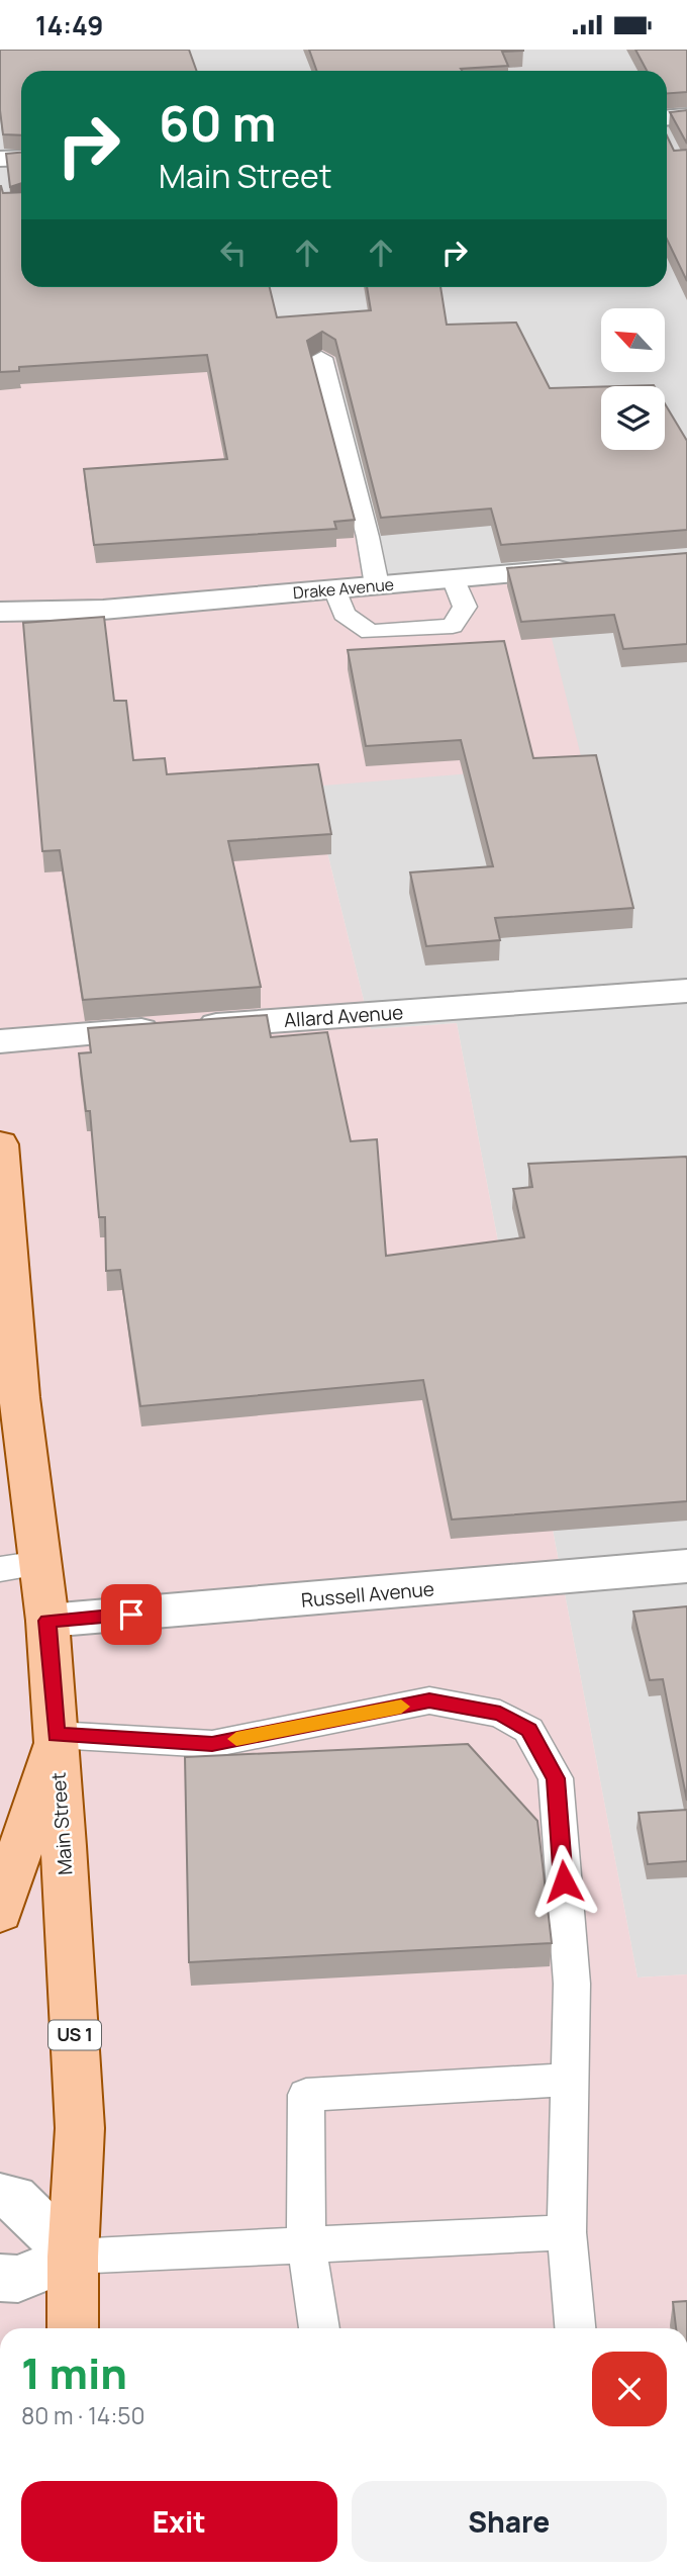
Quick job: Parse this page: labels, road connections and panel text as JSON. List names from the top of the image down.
{
  "streets": {
    "main road": ["Main Street", "US 1"],
    "street": ["Drake Avenue", "Allard Avenue", "Russell Avenue"]
  },
  "crossings": [
    ["Russell Avenue", "Main Street"]
  ],
  "north": "top left",
  "page": {
    "status": "14:49",
    "turn": ["60 m", "Main Street"],
    "heading": ["1 min", "80 m · 14:50"],
    "buttons": ["Exit", "Share"]
  }
}
